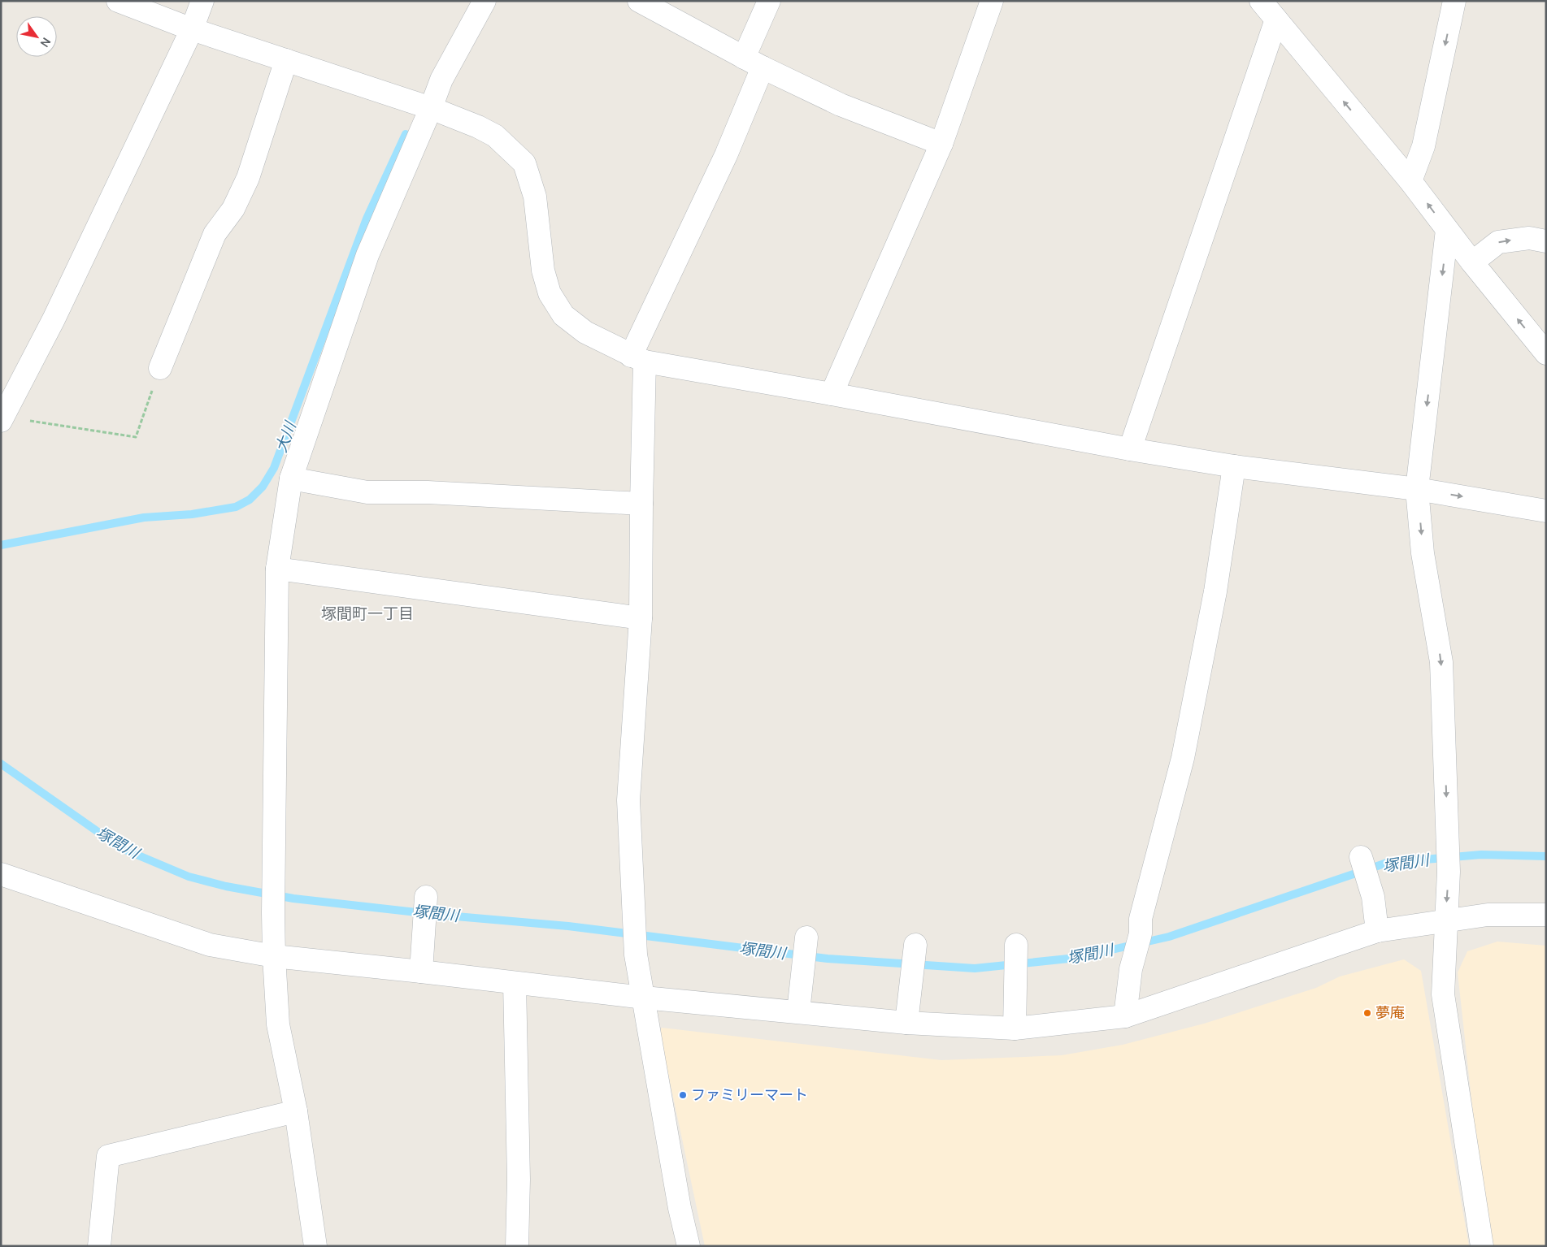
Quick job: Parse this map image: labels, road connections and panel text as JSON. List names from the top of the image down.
{
  "districts": ["塚間町一丁目"],
  "water": ["大川", "塚間川"],
  "places": ["夢庵", "ファミリーマート"],
  "north": "bottom right"
}
